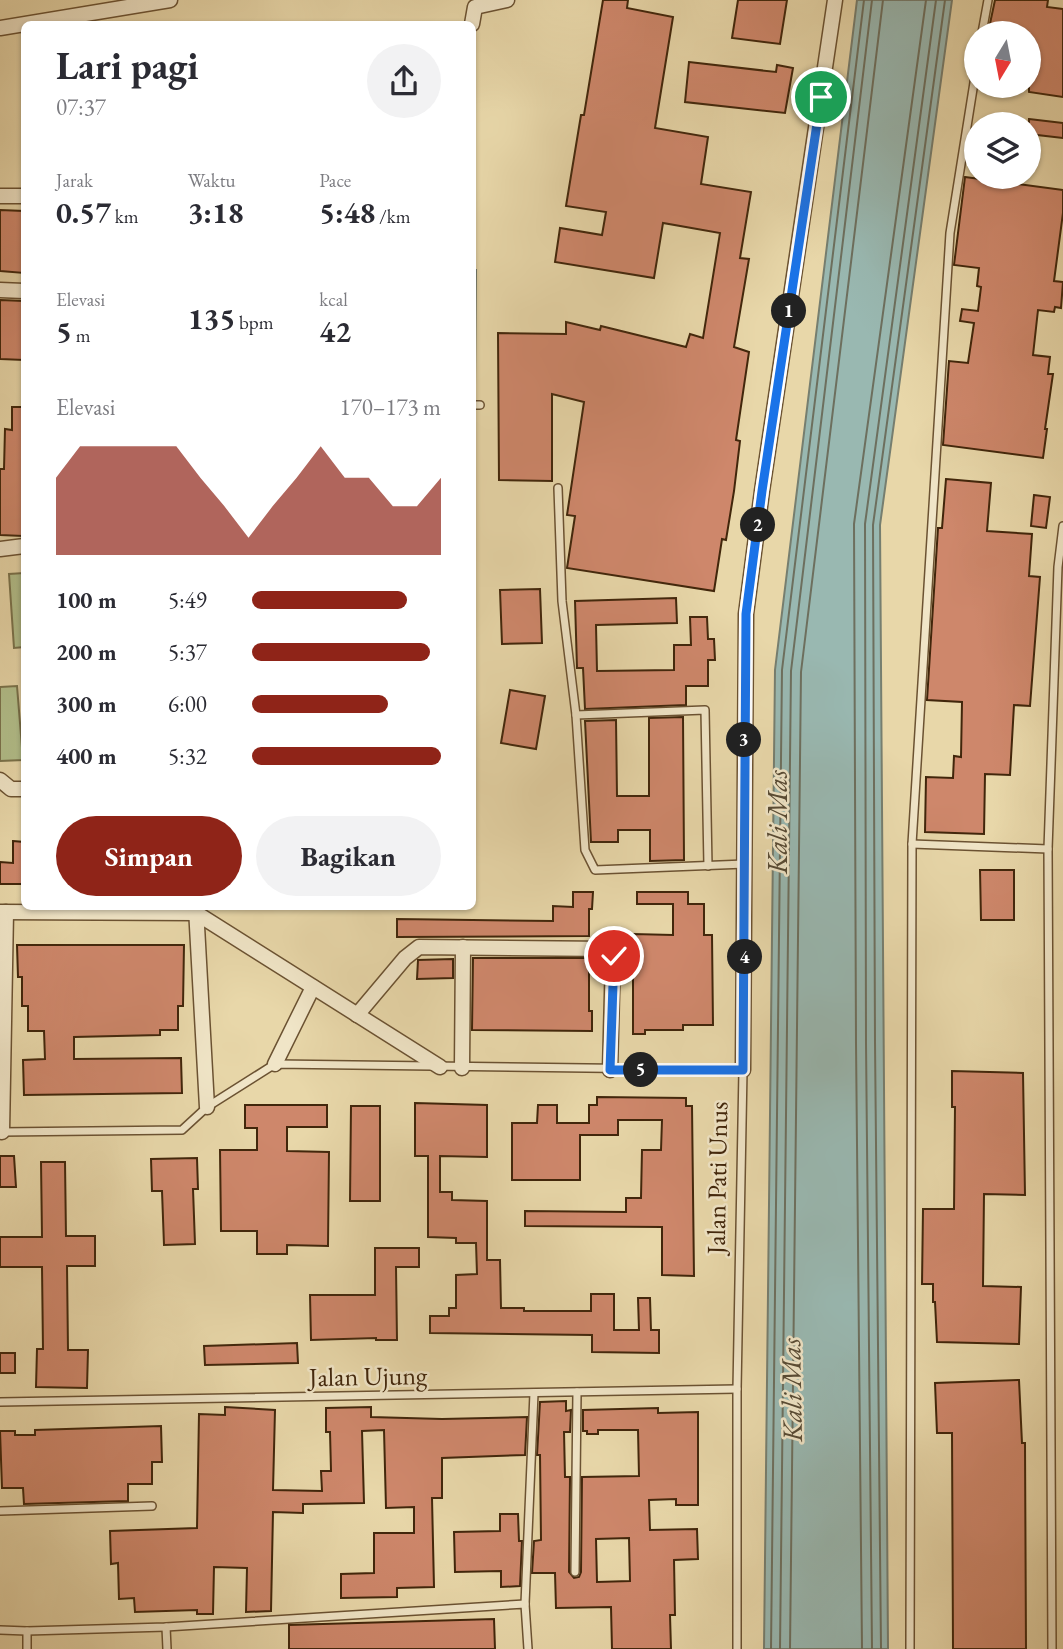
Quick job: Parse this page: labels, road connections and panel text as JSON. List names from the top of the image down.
{
  "streets": {
    "street": ["Jalan Pati Unus"],
    "lane": ["Jalan Ujung"]
  },
  "crossings": [
    ["Jalan Pati Unus", "Jalan Ujung"]
  ],
  "water": ["Kali Mas"],
  "north": "bottom",
  "page": {
    "heading": ["Lari pagi", "07:37"],
    "stats": [
      ["Jarak", "0.57 km"],
      ["Waktu", "3:18"],
      ["Pace", "5:48 /km"],
      ["Elevasi", "5 m"],
      ["135 bpm"],
      ["kcal", "42"]
    ],
    "pins": [
      "1",
      "2",
      "3",
      "4",
      "5"
    ],
    "chart": ["Elevasi", "170–173 m"],
    "list": [
      {
        "name": "100 m",
        "note": "5:49"
      },
      {
        "name": "200 m",
        "note": "5:37"
      },
      {
        "name": "300 m",
        "note": "6:00"
      },
      {
        "name": "400 m",
        "note": "5:32"
      }
    ],
    "buttons": ["Simpan", "Bagikan"]
  }
}
